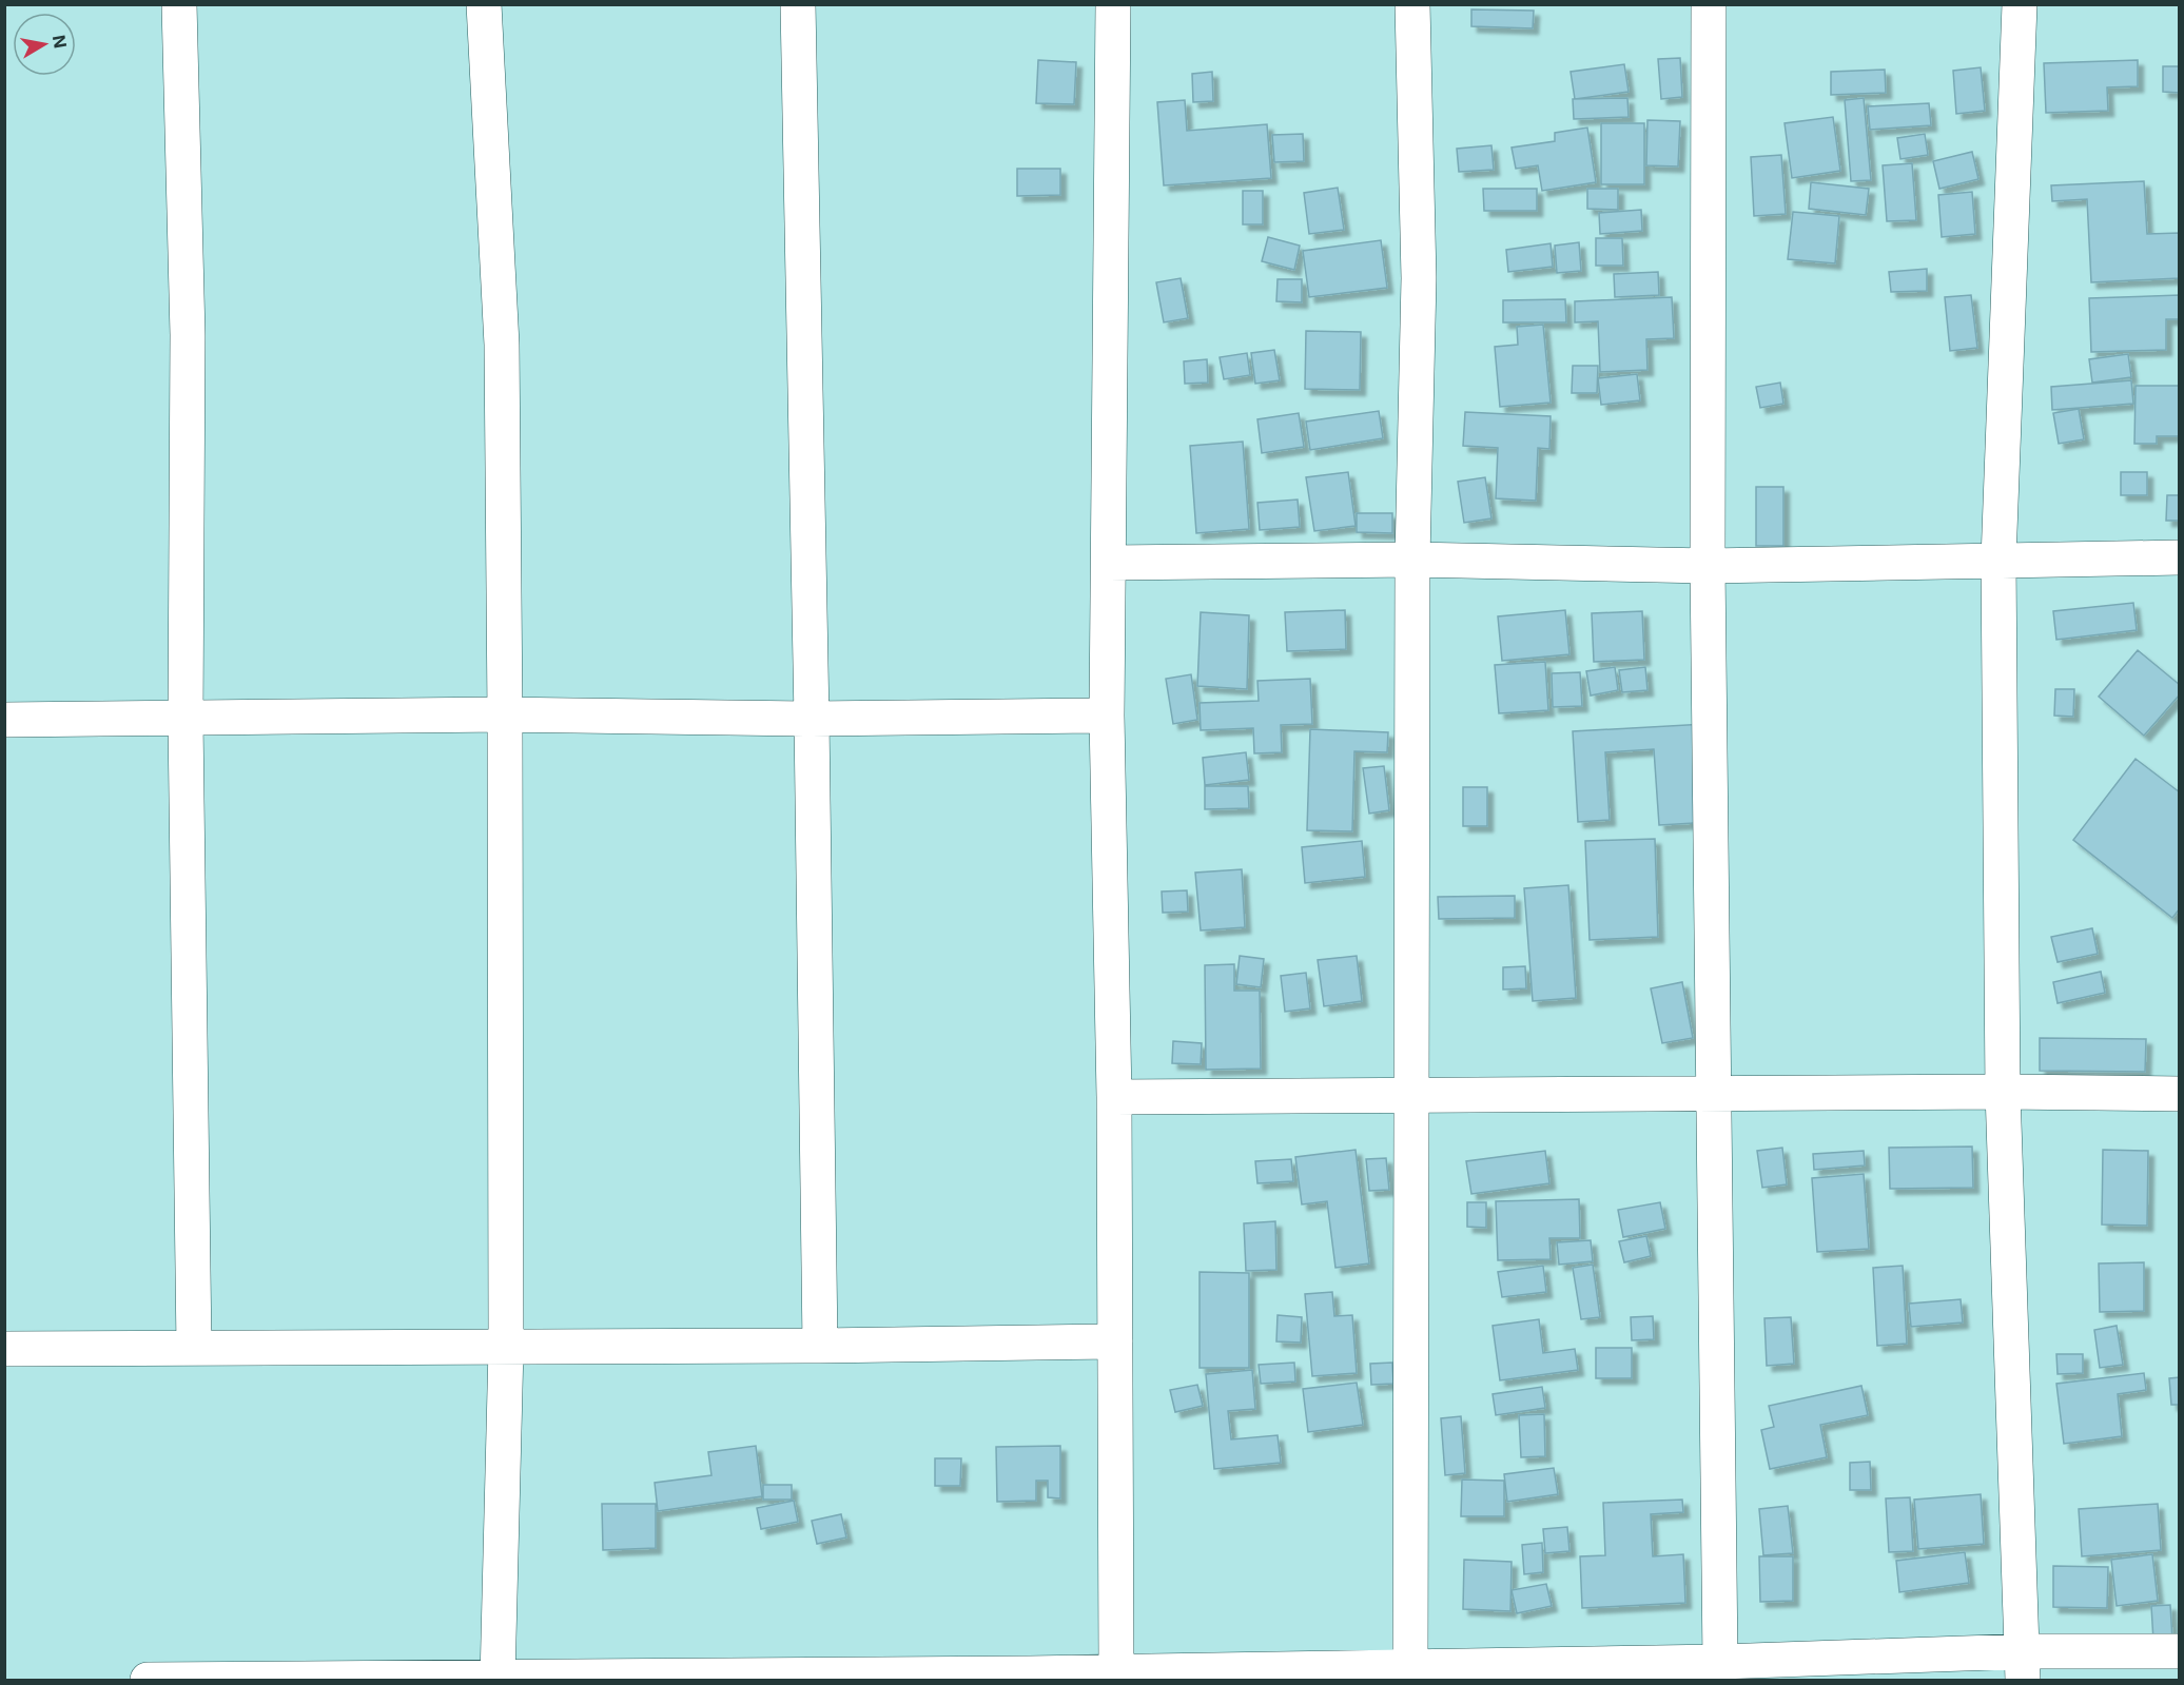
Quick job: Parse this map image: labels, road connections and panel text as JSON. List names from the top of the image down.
{
  "north": "right"
}
